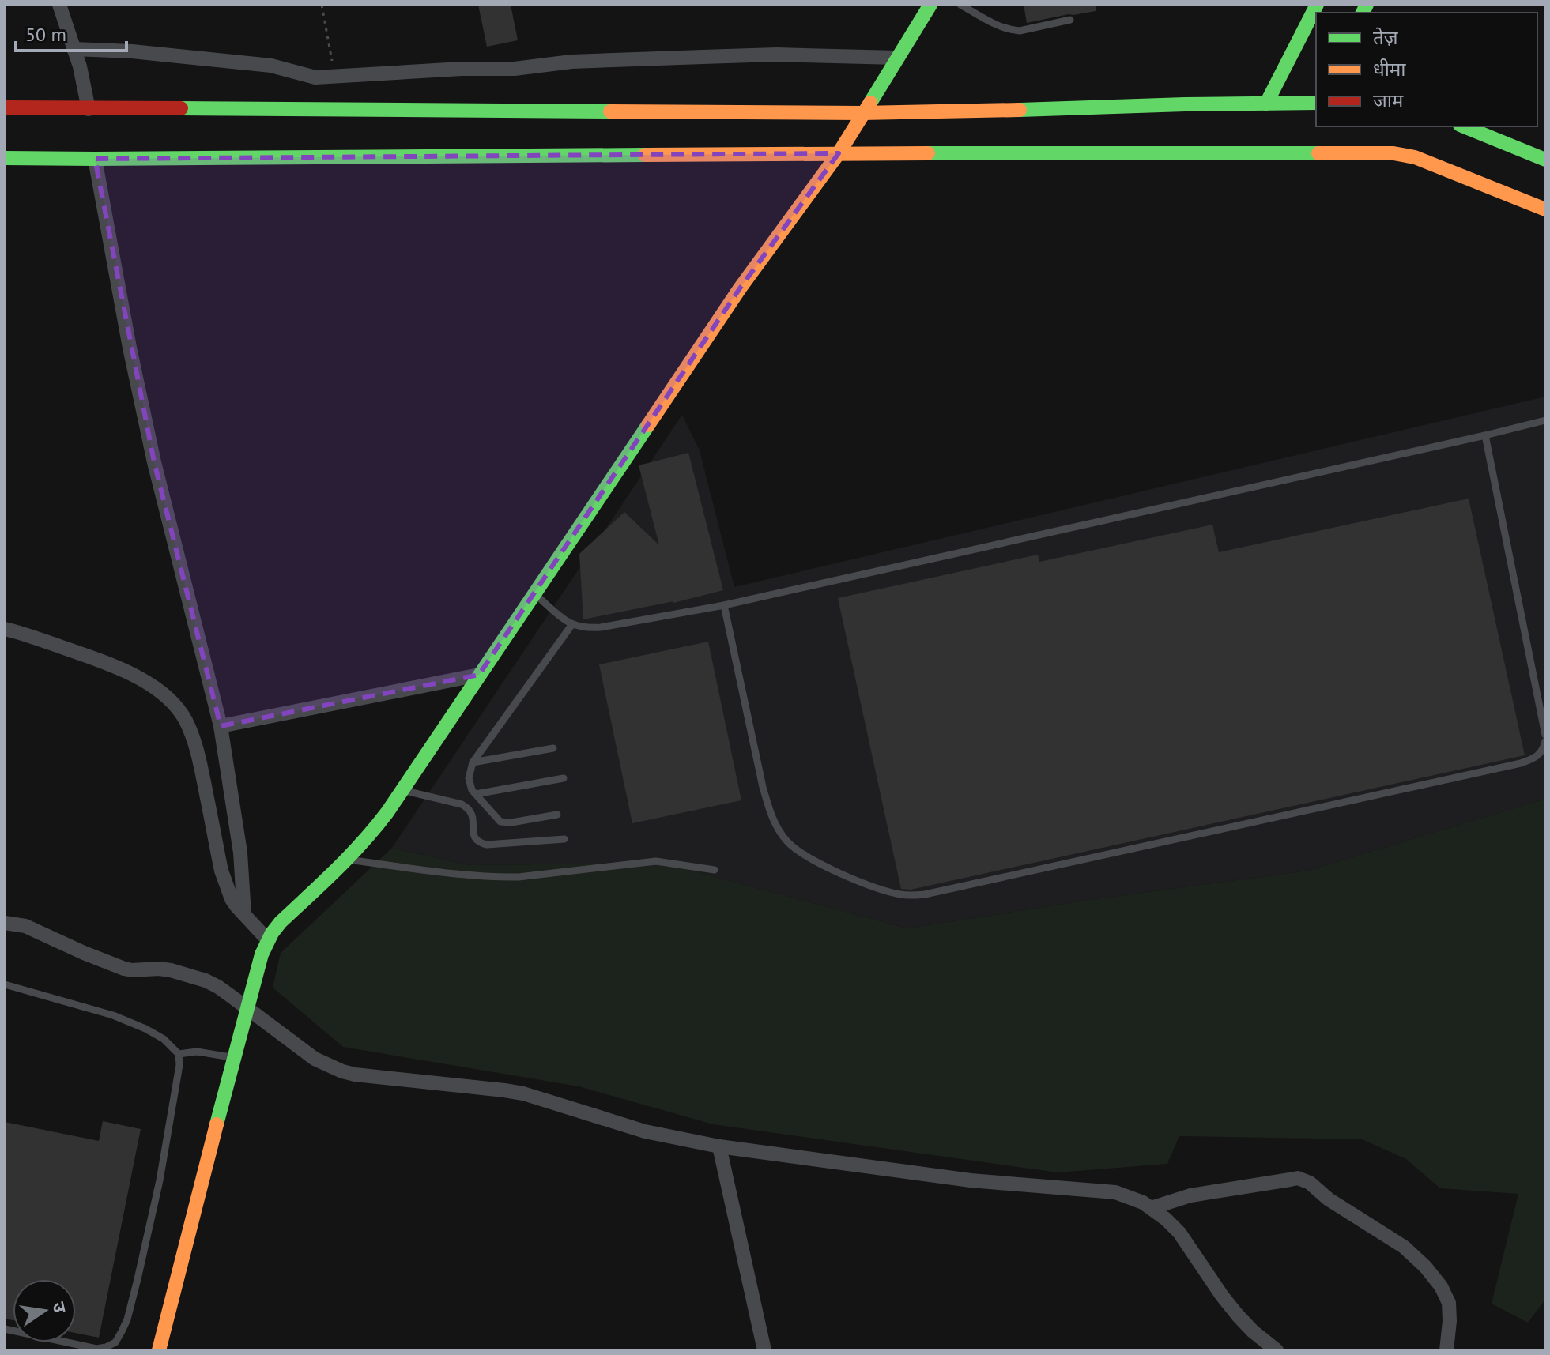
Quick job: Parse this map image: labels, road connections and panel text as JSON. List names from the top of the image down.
{
  "legend": ["तेज़", "धीमा", "जाम"],
  "scale_bar": "50 m",
  "north": "right"
}
